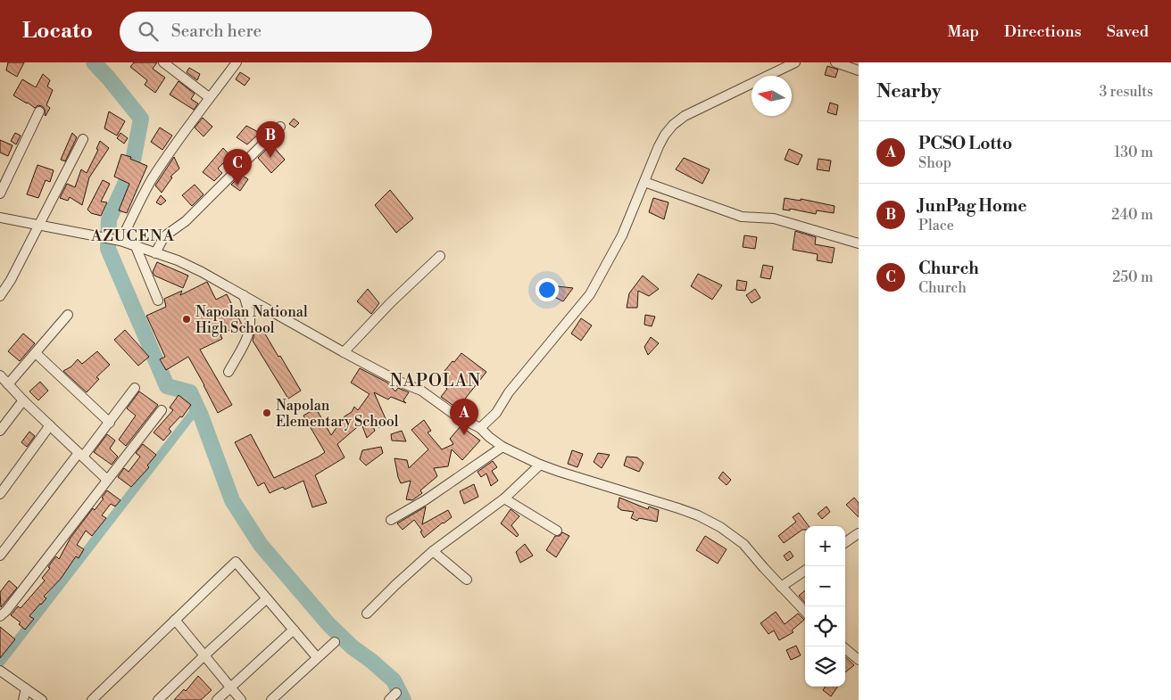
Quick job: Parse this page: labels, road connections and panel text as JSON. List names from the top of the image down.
{
  "districts": ["AZUCENA", "NAPOLAN"],
  "places": ["Napolan National High School", "Napolan Elementary School"],
  "north": "left",
  "page": {
    "header": "Locato",
    "search": "Search here",
    "nav": ["Map", "Directions", "Saved"],
    "heading": ["Nearby", "3 results"],
    "list": [
      {
        "mark": "A",
        "name": "PCSO Lotto",
        "note": "Shop",
        "value": "130 m"
      },
      {
        "mark": "B",
        "name": "JunPag Home",
        "note": "Place",
        "value": "240 m"
      },
      {
        "mark": "C",
        "name": "Church",
        "note": "Church",
        "value": "250 m"
      }
    ],
    "pins": ["B", "C", "A"],
    "map_buttons": ["+", "−"]
  }
}
